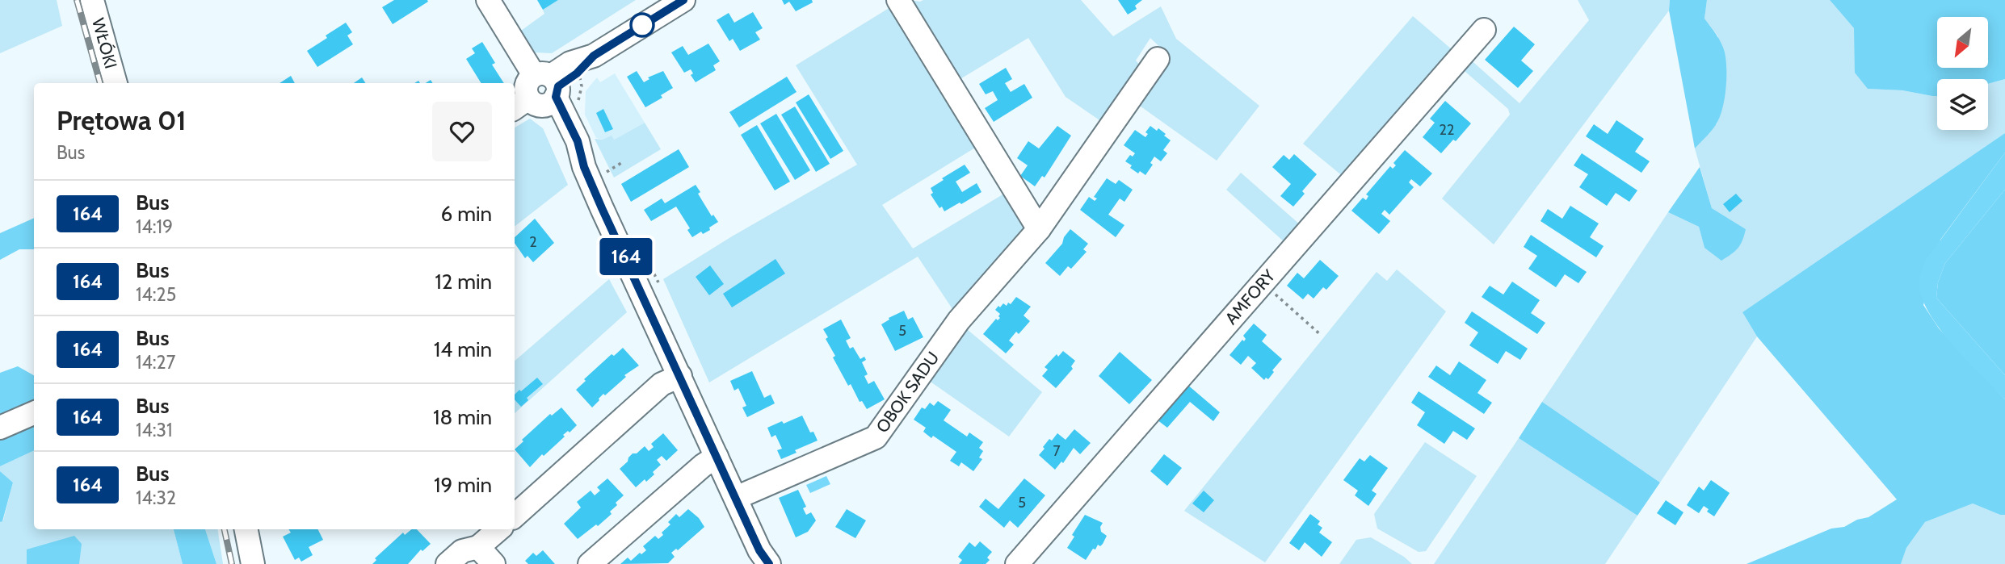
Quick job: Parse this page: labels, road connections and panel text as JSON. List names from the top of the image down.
{
  "streets": {
    "street": ["WŁÓKI", "AMFORY", "OBOK SADU"]
  },
  "lines": ["bus line 164"],
  "house_numbers": [
    "22",
    "2",
    "5",
    "7",
    "5"
  ],
  "north": "bottom left",
  "page": {
    "on_map": "164",
    "heading": ["Prętowa 01", "Bus"],
    "list": [
      {
        "mark": "164",
        "name": "Bus",
        "note": "14:19",
        "value": "6 min"
      },
      {
        "mark": "164",
        "name": "Bus",
        "note": "14:25",
        "value": "12 min"
      },
      {
        "mark": "164",
        "name": "Bus",
        "note": "14:27",
        "value": "14 min"
      },
      {
        "mark": "164",
        "name": "Bus",
        "note": "14:31",
        "value": "18 min"
      },
      {
        "mark": "164",
        "name": "Bus",
        "note": "14:32",
        "value": "19 min"
      }
    ]
  }
}
